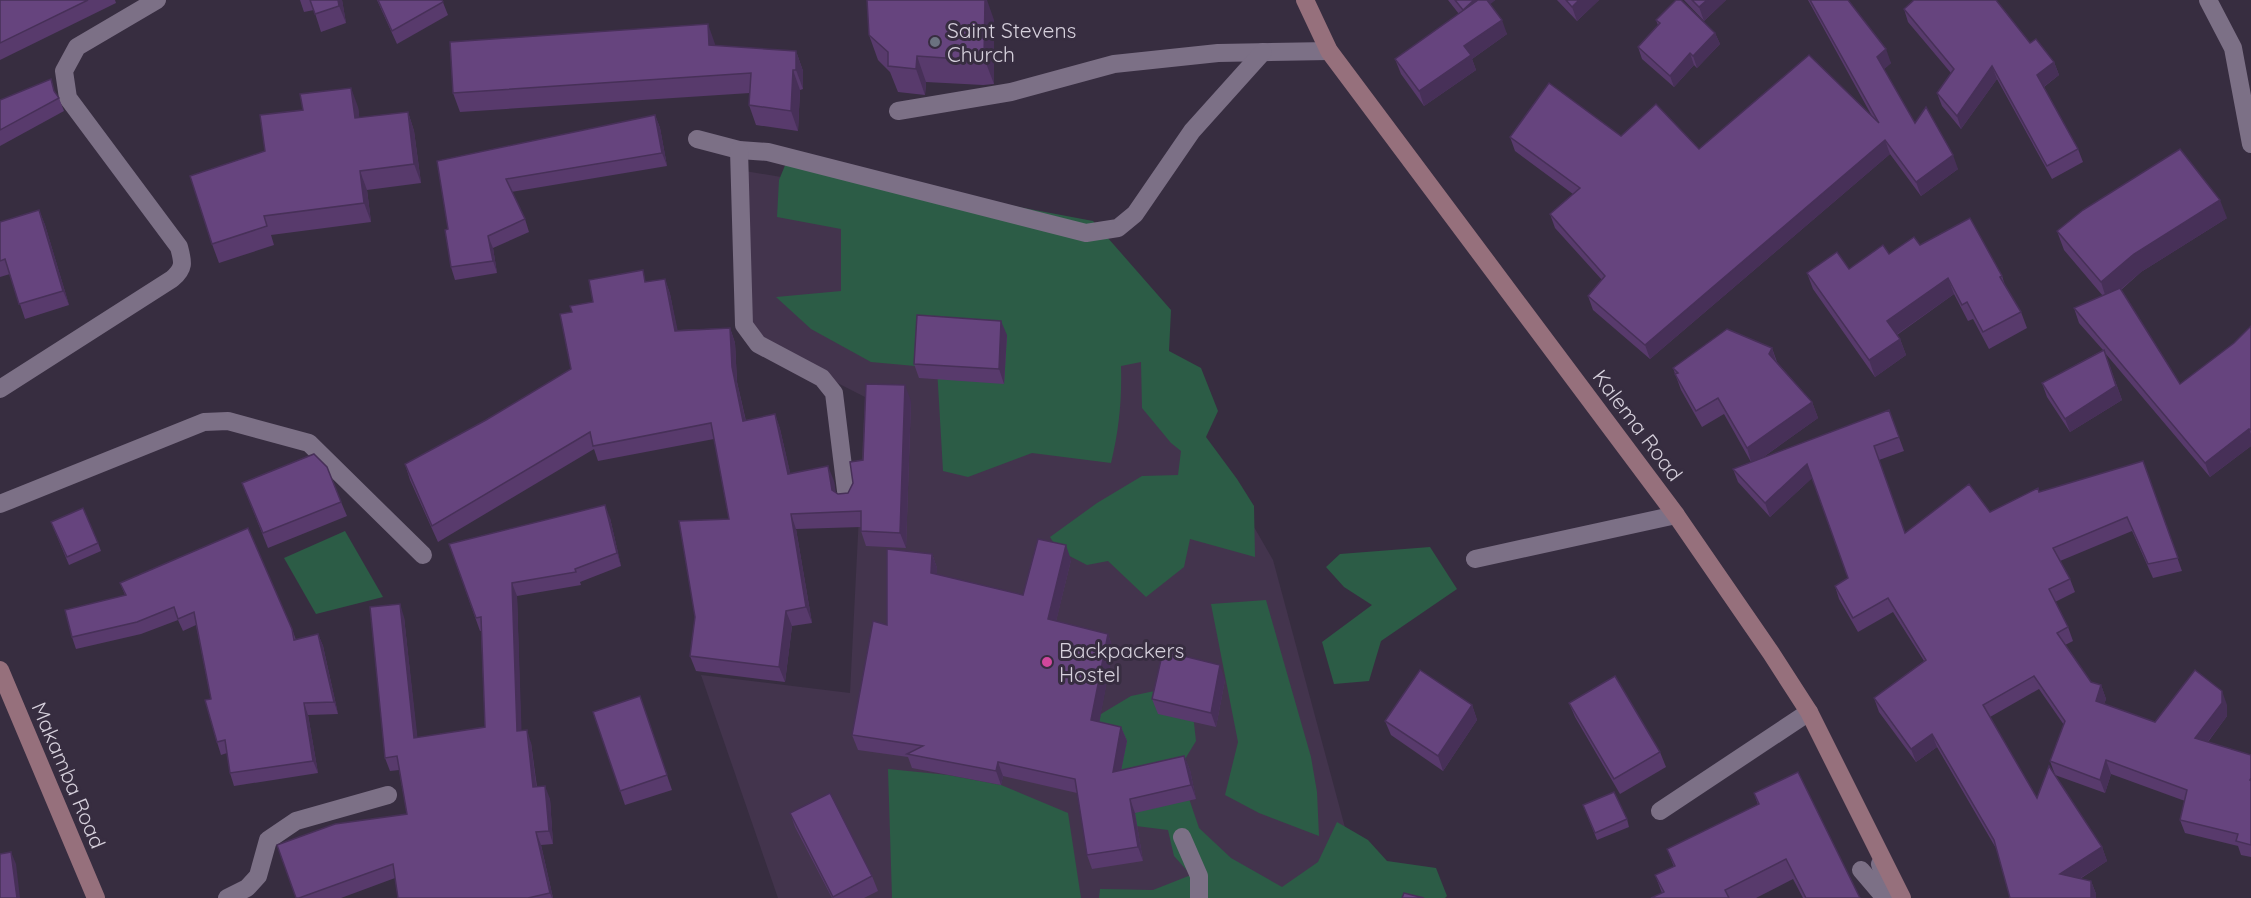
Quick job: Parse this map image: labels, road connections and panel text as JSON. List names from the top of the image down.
{
  "streets": {
    "street": ["Kalema Road", "Makamba Road"]
  },
  "places": ["Saint Stevens Church", "Backpackers Hostel"]
}
